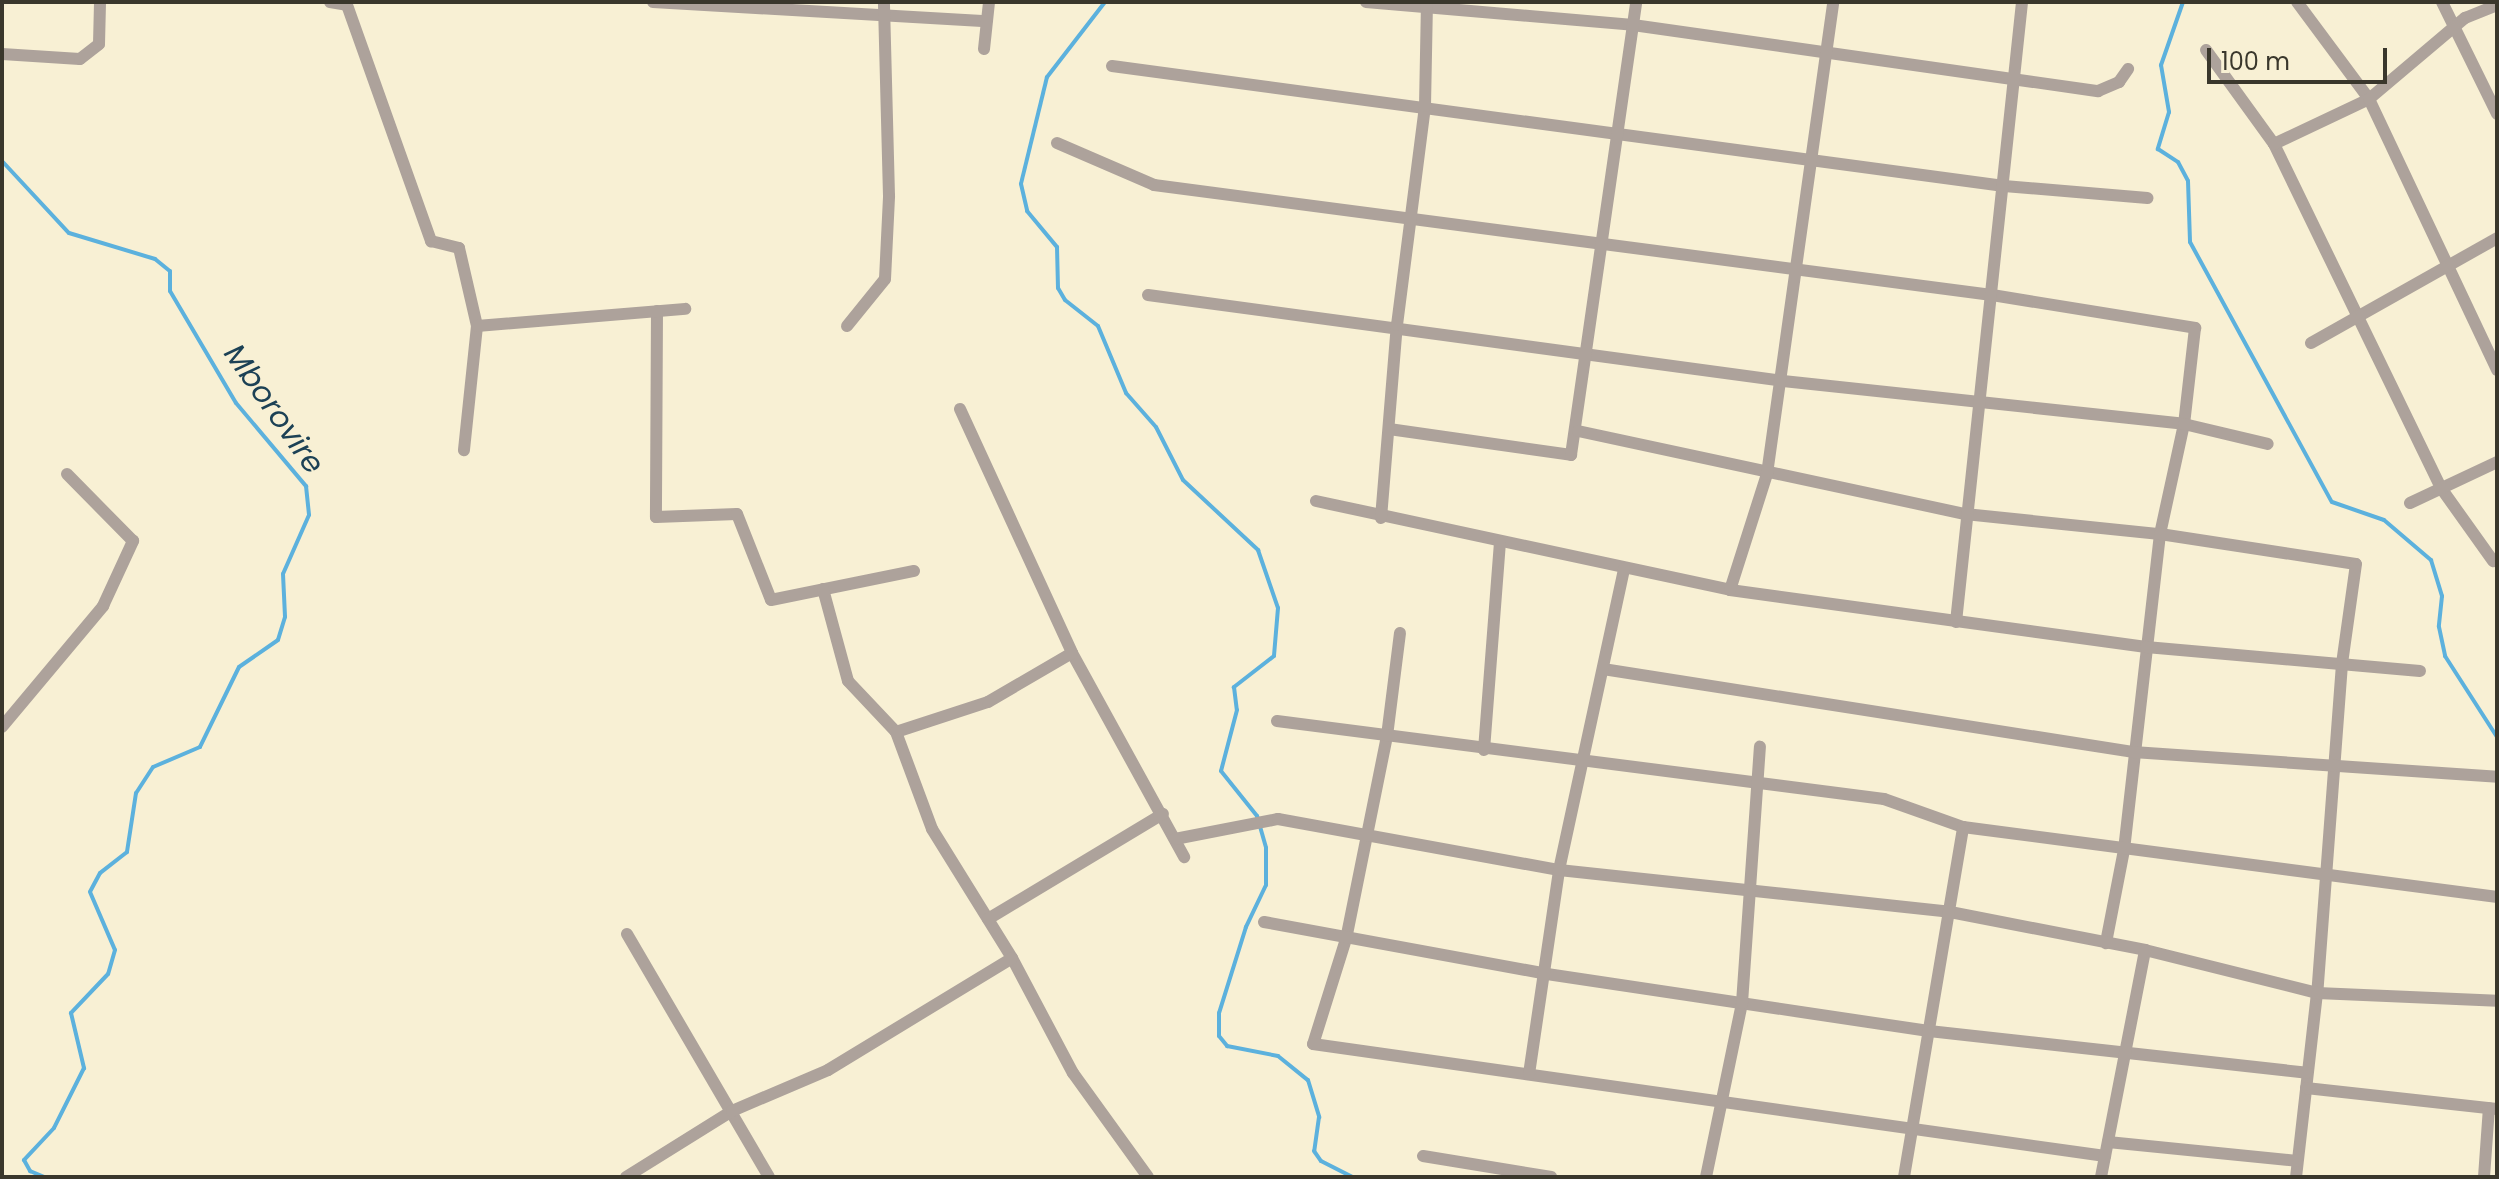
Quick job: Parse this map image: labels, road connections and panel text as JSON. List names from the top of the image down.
{
  "water": ["Mborovire"],
  "scale_bar": "100 m"
}
